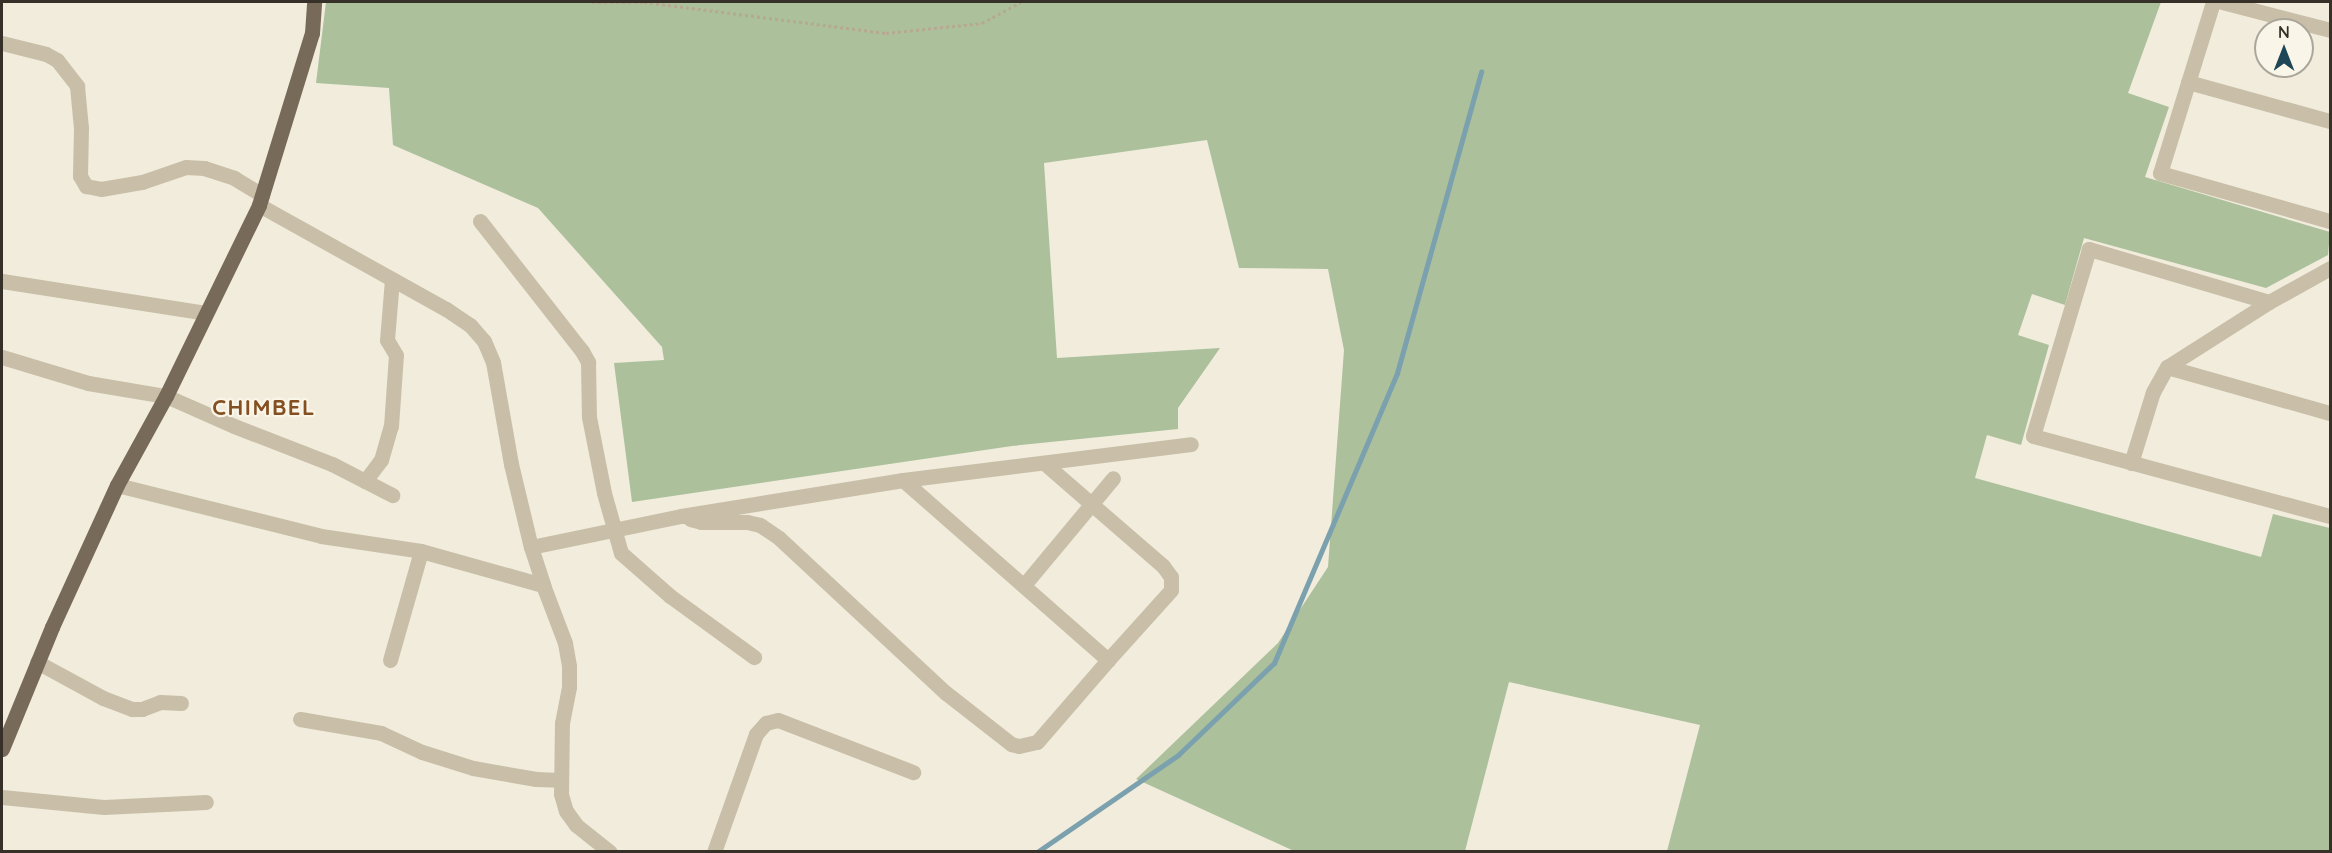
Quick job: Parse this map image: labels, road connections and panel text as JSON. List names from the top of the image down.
{
  "districts": ["CHIMBEL"],
  "north": "top"
}
